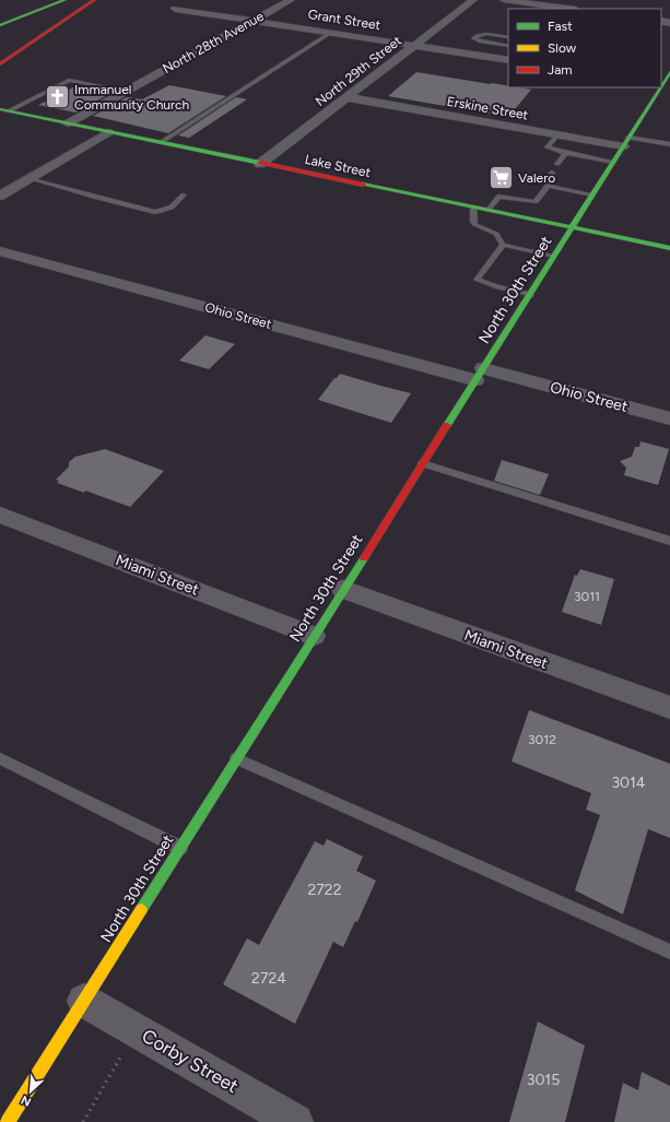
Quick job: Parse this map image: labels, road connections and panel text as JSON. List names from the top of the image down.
{
  "streets": {
    "main road": ["Lake Street", "North 30th Street"],
    "street": [
      "Grant Street",
      "North 28th Avenue",
      "North 29th Street",
      "Erskine Street",
      "Ohio Street",
      "Miami Street",
      "Corby Street"
    ]
  },
  "crossings": [
    ["Grant Street", "North 28th Avenue"],
    ["Grant Street", "North 29th Street"],
    ["North 28th Avenue", "Lake Street"],
    ["North 29th Street", "Erskine Street"],
    ["North 29th Street", "Lake Street"],
    ["Erskine Street", "North 30th Street"],
    ["Lake Street", "North 30th Street"],
    ["North 30th Street", "Ohio Street"],
    ["North 30th Street", "Miami Street"],
    ["North 30th Street", "Corby Street"]
  ],
  "places": {
    "church": ["Immanuel Community Church"],
    "supermarket": ["Valero"]
  },
  "house_numbers": [
    "3011",
    "3012",
    "3014",
    "2722",
    "2724",
    "3015"
  ],
  "legend": ["Fast", "Slow", "Jam"],
  "north": "bottom left"
}
